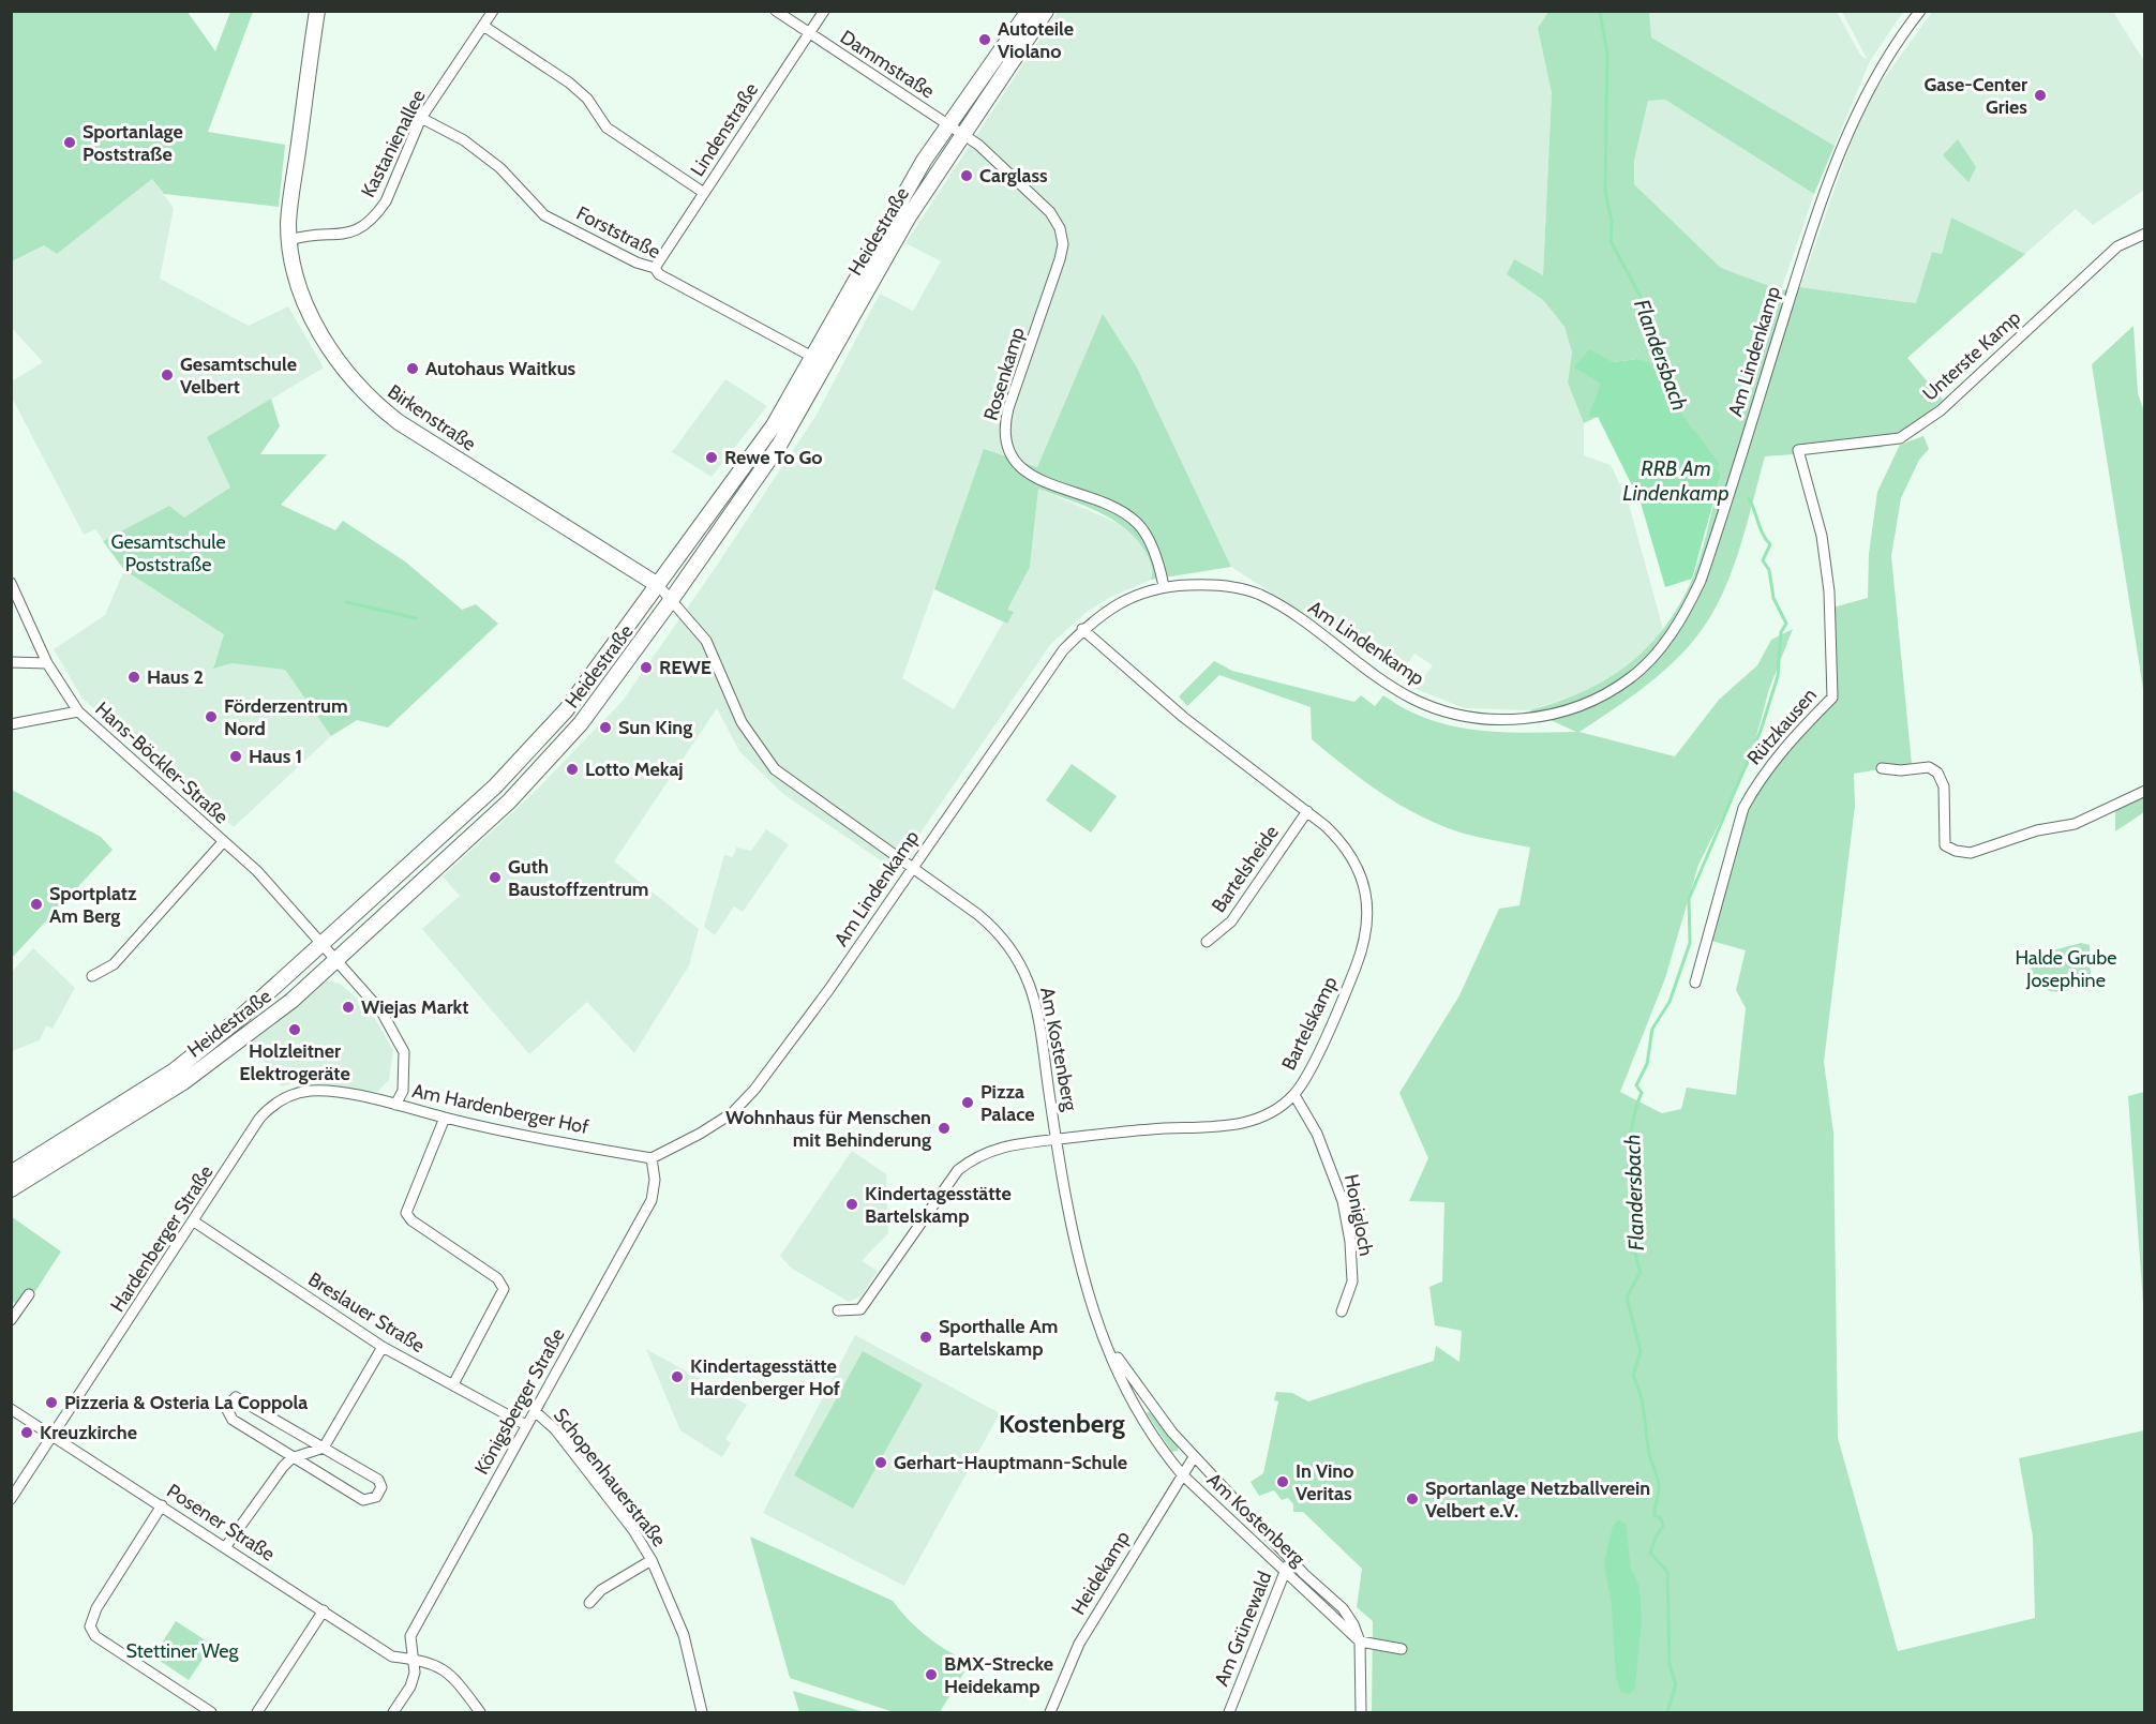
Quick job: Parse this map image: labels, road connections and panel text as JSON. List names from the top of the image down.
{
  "streets": {
    "main road": ["Heidestraße", "Birkenstraße"],
    "street": [
      "Dammstraße",
      "Lindenstraße",
      "Kastanienallee",
      "Forststraße",
      "Am Lindenkamp",
      "Unterste Kamp",
      "Rosenkamp",
      "Rützkausen",
      "Hans-Böckler-Straße",
      "Bartelsheide",
      "Bartelskamp",
      "Am Kostenberg",
      "Am Hardenberger Hof",
      "Honigloch",
      "Hardenberger Straße",
      "Breslauer Straße",
      "Königsberger Straße",
      "Schopenhauerstraße",
      "Posener Straße",
      "Heidekamp",
      "Am Grünewald"
    ]
  },
  "crossings": [
    ["Dammstraße", "Lindenstraße"],
    ["Dammstraße", "Heidestraße"],
    ["Dammstraße", "Rosenkamp"],
    ["Lindenstraße", "Forststraße"],
    ["Kastanienallee", "Forststraße"],
    ["Kastanienallee", "Birkenstraße"],
    ["Heidestraße", "Forststraße"],
    ["Heidestraße", "Rosenkamp"],
    ["Heidestraße", "Birkenstraße"],
    ["Heidestraße", "Hans-Böckler-Straße"],
    ["Heidestraße", "Am Kostenberg"],
    ["Heidestraße", "Am Hardenberger Hof"],
    ["Am Lindenkamp", "Rosenkamp"],
    ["Am Lindenkamp", "Bartelskamp"],
    ["Am Lindenkamp", "Am Kostenberg"],
    ["Am Lindenkamp", "Am Hardenberger Hof"],
    ["Am Lindenkamp", "Königsberger Straße"],
    ["Unterste Kamp", "Rützkausen"],
    ["Birkenstraße", "Am Kostenberg"],
    ["Hans-Böckler-Straße", "Am Hardenberger Hof"],
    ["Bartelsheide", "Bartelskamp"],
    ["Bartelskamp", "Am Kostenberg"],
    ["Bartelskamp", "Honigloch"],
    ["Am Kostenberg", "Heidekamp"],
    ["Am Kostenberg", "Am Grünewald"],
    ["Am Hardenberger Hof", "Hardenberger Straße"],
    ["Am Hardenberger Hof", "Königsberger Straße"],
    ["Hardenberger Straße", "Breslauer Straße"],
    ["Hardenberger Straße", "Posener Straße"],
    ["Breslauer Straße", "Königsberger Straße"],
    ["Königsberger Straße", "Schopenhauerstraße"],
    ["Königsberger Straße", "Posener Straße"]
  ],
  "districts": ["Kostenberg"],
  "water": ["Flandersbach", "RRB Am Lindenkamp"],
  "parks": ["Gesamtschule Poststraße", "Halde Grube Josephine", "Stettiner Weg"],
  "places": [
    "Autoteile Violano",
    "Gase-Center Gries",
    "Sportanlage Poststraße",
    "Carglass",
    "Autohaus Waitkus",
    "Gesamtschule Velbert",
    "Rewe To Go",
    "REWE",
    "Haus 2",
    "Förderzentrum Nord",
    "Sun King",
    "Haus 1",
    "Lotto Mekaj",
    "Guth Baustoffzentrum",
    "Sportplatz Am Berg",
    "Wiejas Markt",
    "Holzleitner Elektrogeräte",
    "Pizza Palace",
    "Wohnhaus für Menschen mit Behinderung",
    "Kindertagesstätte Bartelskamp",
    "Sporthalle Am Bartelskamp",
    "Kindertagesstätte Hardenberger Hof",
    "Pizzeria & Osteria La Coppola",
    "Kreuzkirche",
    "Gerhart-Hauptmann-Schule",
    "In Vino Veritas",
    "Sportanlage Netzballverein Velbert e.V.",
    "BMX-Strecke Heidekamp"
  ]
}
